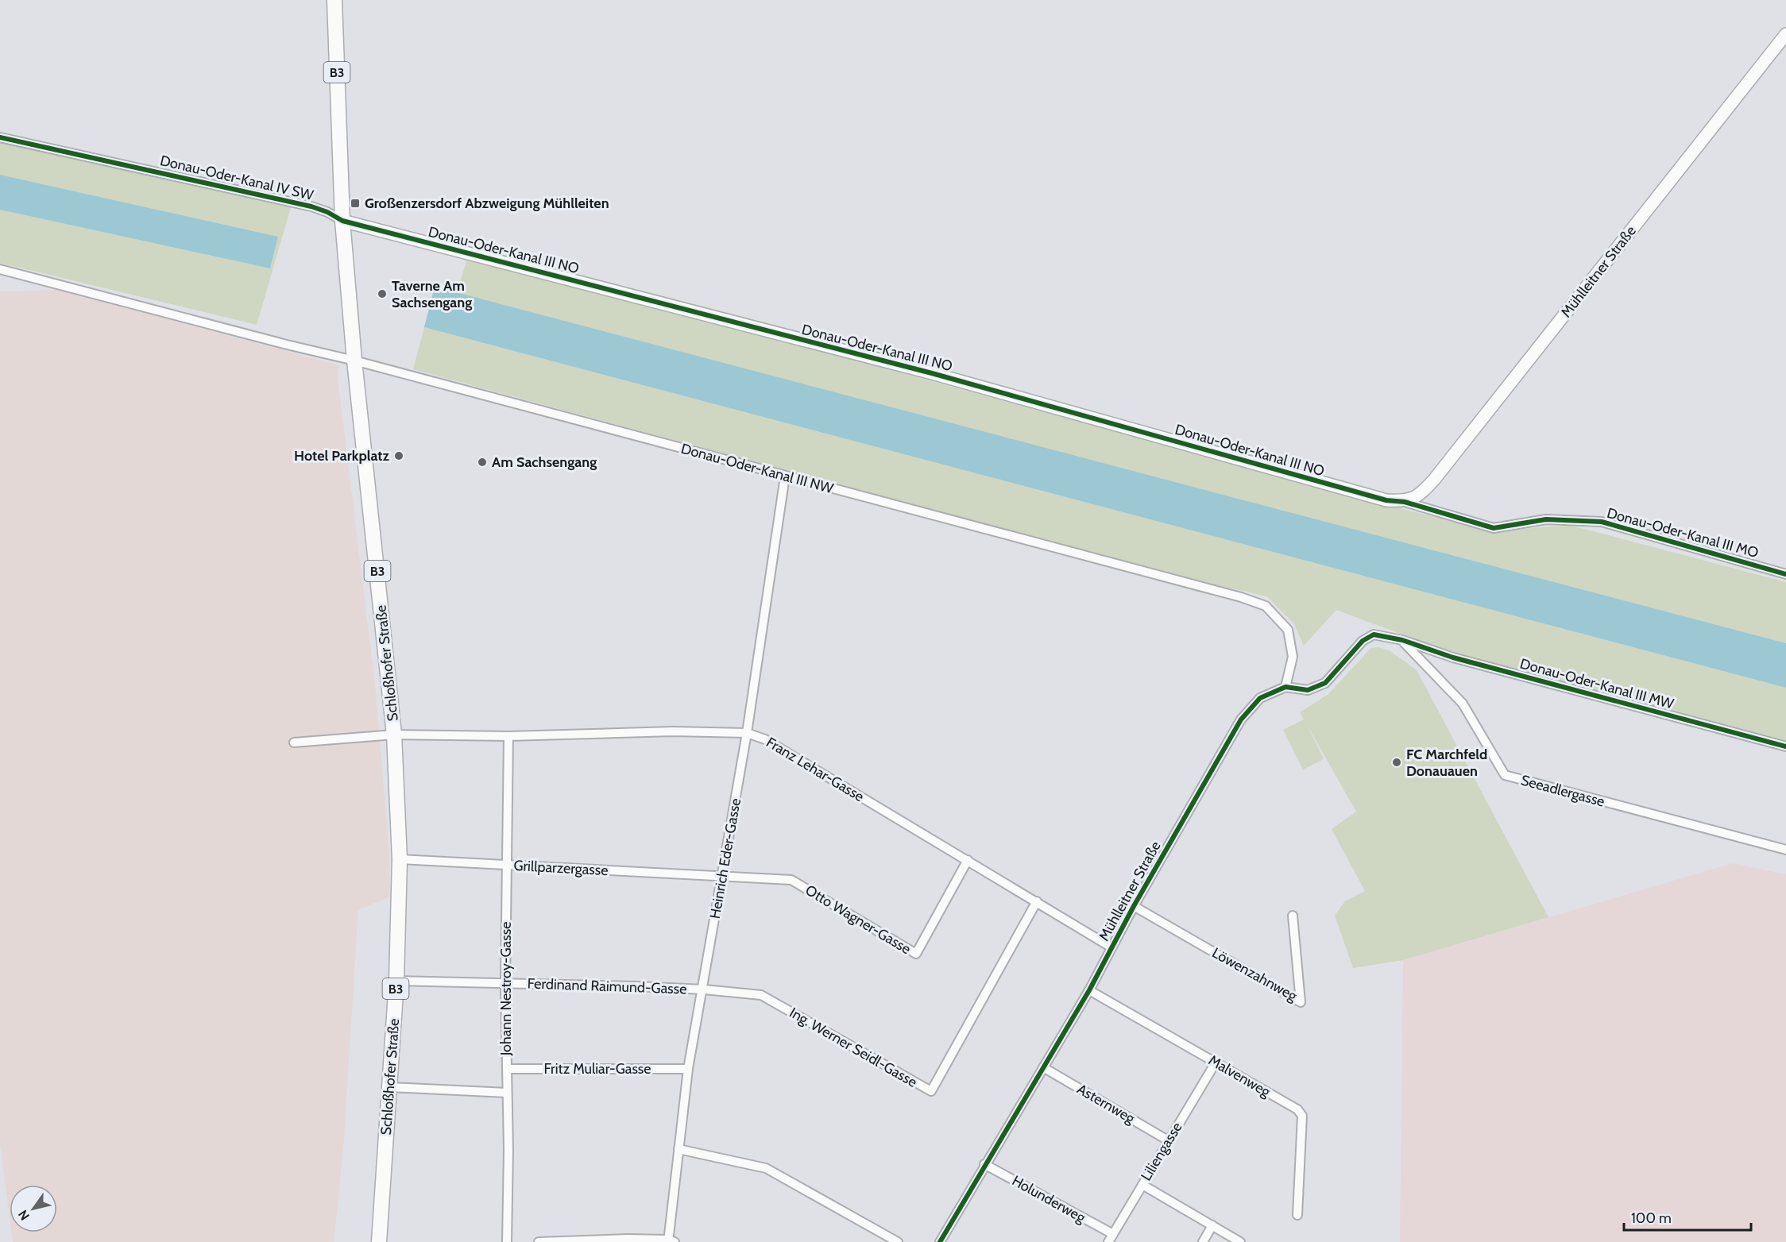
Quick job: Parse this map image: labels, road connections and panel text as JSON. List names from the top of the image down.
{
  "streets": {
    "main road": ["B3", "Schloßhofer Straße"],
    "street": [
      "Donau-Oder-Kanal IV SW",
      "Donau-Oder-Kanal III NO",
      "Mühlleitner Straße",
      "Donau-Oder-Kanal III NW",
      "Donau-Oder-Kanal III MO",
      "Donau-Oder-Kanal III MW",
      "Franz Lehar-Gasse",
      "Seeadlergasse",
      "Heinrich Eder-Gasse",
      "Grillparzergasse",
      "Otto Wagner-Gasse",
      "Löwenzahnweg",
      "Ferdinand Raimund-Gasse",
      "Johann Nestroy-Gasse",
      "Ing. Werner Seidl-Gasse",
      "Fritz Muliar-Gasse",
      "Malvenweg",
      "Asternweg",
      "Liliengasse",
      "Holunderweg"
    ]
  },
  "crossings": [
    ["Donau-Oder-Kanal IV SW", "Donau-Oder-Kanal III NO"],
    ["Donau-Oder-Kanal IV SW", "Schloßhofer Straße"],
    ["Donau-Oder-Kanal III NO", "Mühlleitner Straße"],
    ["Donau-Oder-Kanal III NO", "Donau-Oder-Kanal III MO"],
    ["Donau-Oder-Kanal III NO", "Schloßhofer Straße"],
    ["Mühlleitner Straße", "Donau-Oder-Kanal III NW"],
    ["Mühlleitner Straße", "Donau-Oder-Kanal III MO"],
    ["Mühlleitner Straße", "Franz Lehar-Gasse"],
    ["Mühlleitner Straße", "Löwenzahnweg"],
    ["Mühlleitner Straße", "Malvenweg"],
    ["Mühlleitner Straße", "Asternweg"],
    ["Mühlleitner Straße", "Holunderweg"],
    ["Donau-Oder-Kanal III NW", "Schloßhofer Straße"],
    ["Donau-Oder-Kanal III NW", "Heinrich Eder-Gasse"],
    ["Schloßhofer Straße", "Franz Lehar-Gasse"],
    ["Schloßhofer Straße", "Grillparzergasse"],
    ["Schloßhofer Straße", "Ferdinand Raimund-Gasse"],
    ["Donau-Oder-Kanal III MW", "Seeadlergasse"],
    ["Franz Lehar-Gasse", "Heinrich Eder-Gasse"],
    ["Franz Lehar-Gasse", "Otto Wagner-Gasse"],
    ["Franz Lehar-Gasse", "Johann Nestroy-Gasse"],
    ["Franz Lehar-Gasse", "Ing. Werner Seidl-Gasse"],
    ["Heinrich Eder-Gasse", "Grillparzergasse"],
    ["Heinrich Eder-Gasse", "Otto Wagner-Gasse"],
    ["Heinrich Eder-Gasse", "Ferdinand Raimund-Gasse"],
    ["Heinrich Eder-Gasse", "Ing. Werner Seidl-Gasse"],
    ["Heinrich Eder-Gasse", "Fritz Muliar-Gasse"],
    ["Grillparzergasse", "Otto Wagner-Gasse"],
    ["Grillparzergasse", "Johann Nestroy-Gasse"],
    ["Ferdinand Raimund-Gasse", "Johann Nestroy-Gasse"],
    ["Ferdinand Raimund-Gasse", "Ing. Werner Seidl-Gasse"],
    ["Johann Nestroy-Gasse", "Fritz Muliar-Gasse"],
    ["Malvenweg", "Liliengasse"],
    ["Asternweg", "Liliengasse"],
    ["Liliengasse", "Holunderweg"]
  ],
  "places": {
    "transit": ["Großenzersdorf Abzweigung Mühlleiten"],
    "other": [
      "Taverne Am Sachsengang",
      "Hotel Parkplatz",
      "Am Sachsengang",
      "FC Marchfeld Donauauen"
    ]
  },
  "scale_bar": "100 m",
  "north": "bottom left"
}
